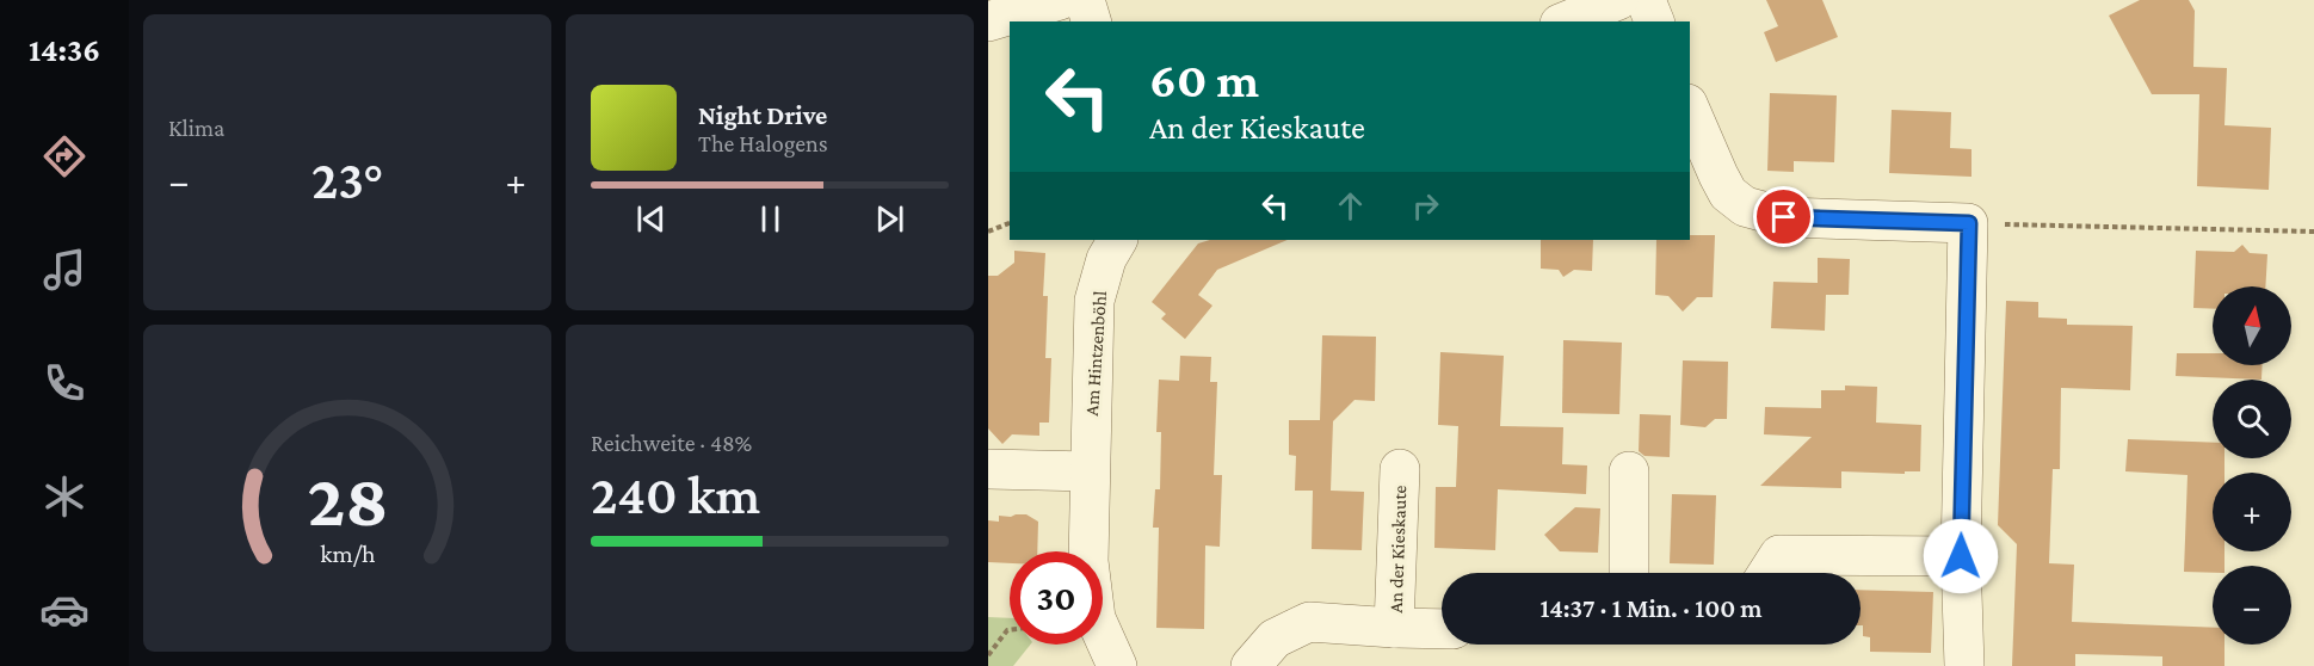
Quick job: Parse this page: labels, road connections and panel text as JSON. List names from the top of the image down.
{
  "streets": {
    "street": ["Am Hintzenböhl", "An der Kieskaute"]
  },
  "north": "top",
  "page": {
    "tabs": "14:36",
    "tile": [
      "Klima",
      ["Reichweite · 48%", "240 km"]
    ],
    "turn": ["60 m", "An der Kieskaute"],
    "song": ["Night Drive", "The Halogens"],
    "heat": ["−", "23°", "+"],
    "map_buttons": ["+", "−"],
    "limit": "30",
    "trip": "14:37 · 1 Min. · 100 m",
    "gauge": ["28", "km/h"]
  }
}
